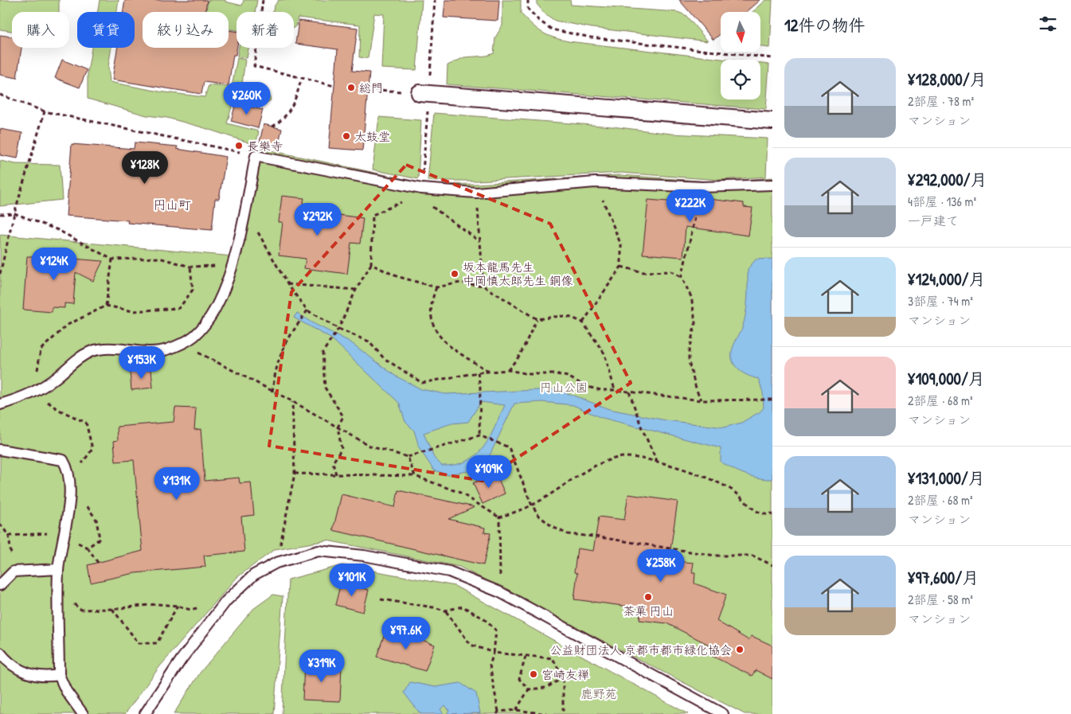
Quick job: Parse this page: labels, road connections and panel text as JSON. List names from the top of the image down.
{
  "districts": ["円山町"],
  "parks": ["円山公園", "鹿野苑"],
  "places": [
    "総門",
    "太鼓堂",
    "長樂寺",
    "坂本龍馬先生 中岡慎太郎先生 銅像",
    "茶菓 円山",
    "公益財団法人 京都市都市緑化協会",
    "宮崎友禅"
  ],
  "north": "bottom",
  "page": {
    "heading": "12件の物件",
    "chip": [
      "購入",
      "賃貸",
      "絞り込み",
      "新着"
    ],
    "list": [
      {
        "name": "¥128,000/月",
        "note": "2部屋 · 78 m² · マンション"
      },
      {
        "name": "¥292,000/月",
        "note": "4部屋 · 136 m² · 一戸建て"
      },
      {
        "name": "¥124,000/月",
        "note": "3部屋 · 74 m² · マンション"
      },
      {
        "name": "¥109,000/月",
        "note": "2部屋 · 68 m² · マンション"
      },
      {
        "name": "¥131,000/月",
        "note": "2部屋 · 68 m² · マンション"
      },
      {
        "name": "¥97,600/月",
        "note": "2部屋 · 58 m² · マンション"
      }
    ],
    "price": [
      "¥260K",
      "¥128K",
      "¥222K",
      "¥292K",
      "¥124K",
      "¥153K",
      "¥109K",
      "¥131K",
      "¥258K",
      "¥101K",
      "¥97.6K",
      "¥319K"
    ]
  }
}
